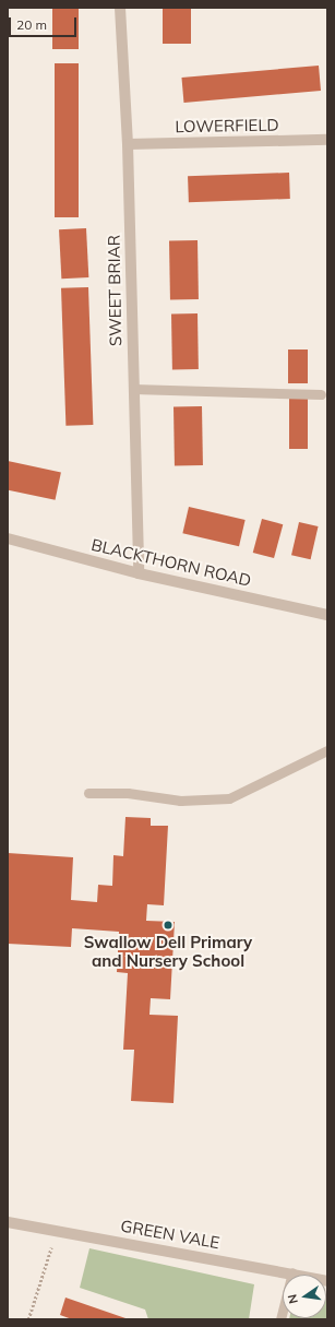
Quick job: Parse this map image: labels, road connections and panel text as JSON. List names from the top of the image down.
{
  "streets": {
    "street": [
      "LOWERFIELD",
      "SWEET BRIAR",
      "BLACKTHORN ROAD",
      "GREEN VALE"
    ]
  },
  "crossings": [
    ["LOWERFIELD", "SWEET BRIAR"],
    ["SWEET BRIAR", "BLACKTHORN ROAD"]
  ],
  "places": ["Swallow Dell Primary and Nursery School"],
  "scale_bar": "20 m",
  "north": "left"
}
